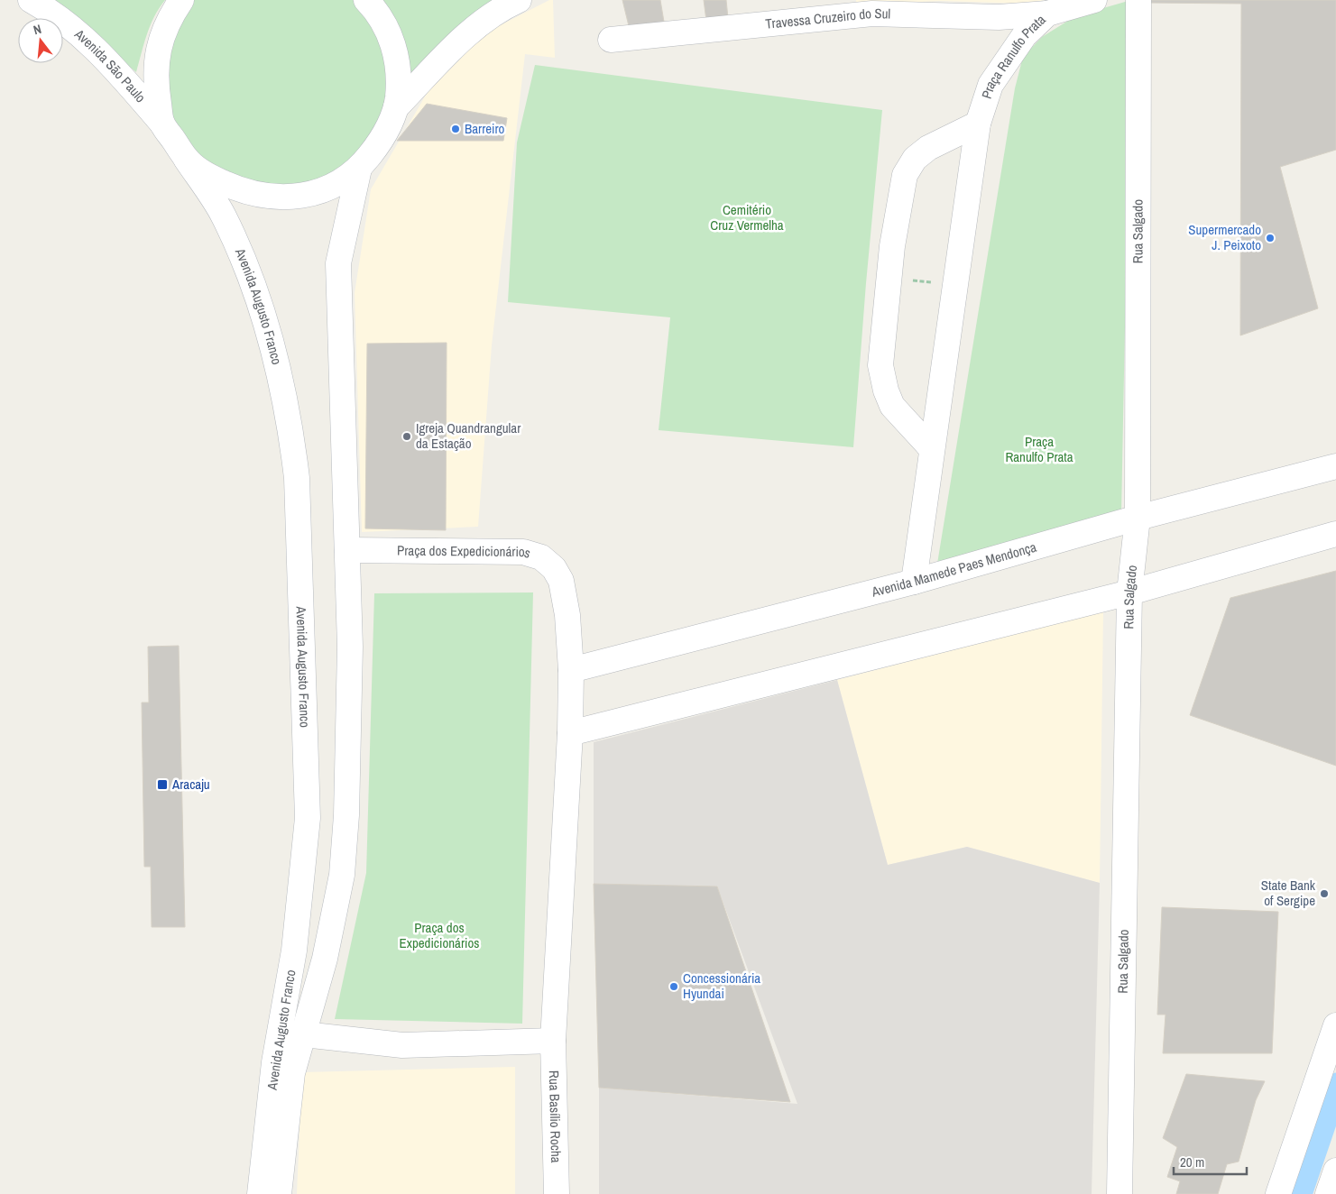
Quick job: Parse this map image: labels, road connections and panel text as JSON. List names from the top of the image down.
{
  "streets": {
    "street": [
      "Travessa Cruzeiro do Sul",
      "Praça Ranulfo Prata",
      "Avenida São Paulo",
      "Rua Salgado",
      "Avenida Augusto Franco",
      "Praça dos Expedicionários",
      "Avenida Mamede Paes Mendonça",
      "Rua Basílio Rocha"
    ]
  },
  "crossings": [
    ["Travessa Cruzeiro do Sul", "Praça Ranulfo Prata"],
    ["Praça Ranulfo Prata", "Avenida Mamede Paes Mendonça"],
    ["Avenida São Paulo", "Avenida Augusto Franco"],
    ["Rua Salgado", "Avenida Mamede Paes Mendonça"],
    ["Avenida Augusto Franco", "Praça dos Expedicionários"],
    ["Praça dos Expedicionários", "Avenida Mamede Paes Mendonça"],
    ["Praça dos Expedicionários", "Rua Basílio Rocha"]
  ],
  "parks": ["Cemitério Cruz Vermelha", "Praça Ranulfo Prata", "Praça dos Expedicionários"],
  "places": {
    "other": [
      "Barreiro",
      "Supermercado J. Peixoto",
      "Igreja Quandrangular da Estação",
      "State Bank of Sergipe",
      "Concessionária Hyundai"
    ],
    "transit": ["Aracaju"]
  },
  "scale_bar": "20 m",
  "north": "top"
}
